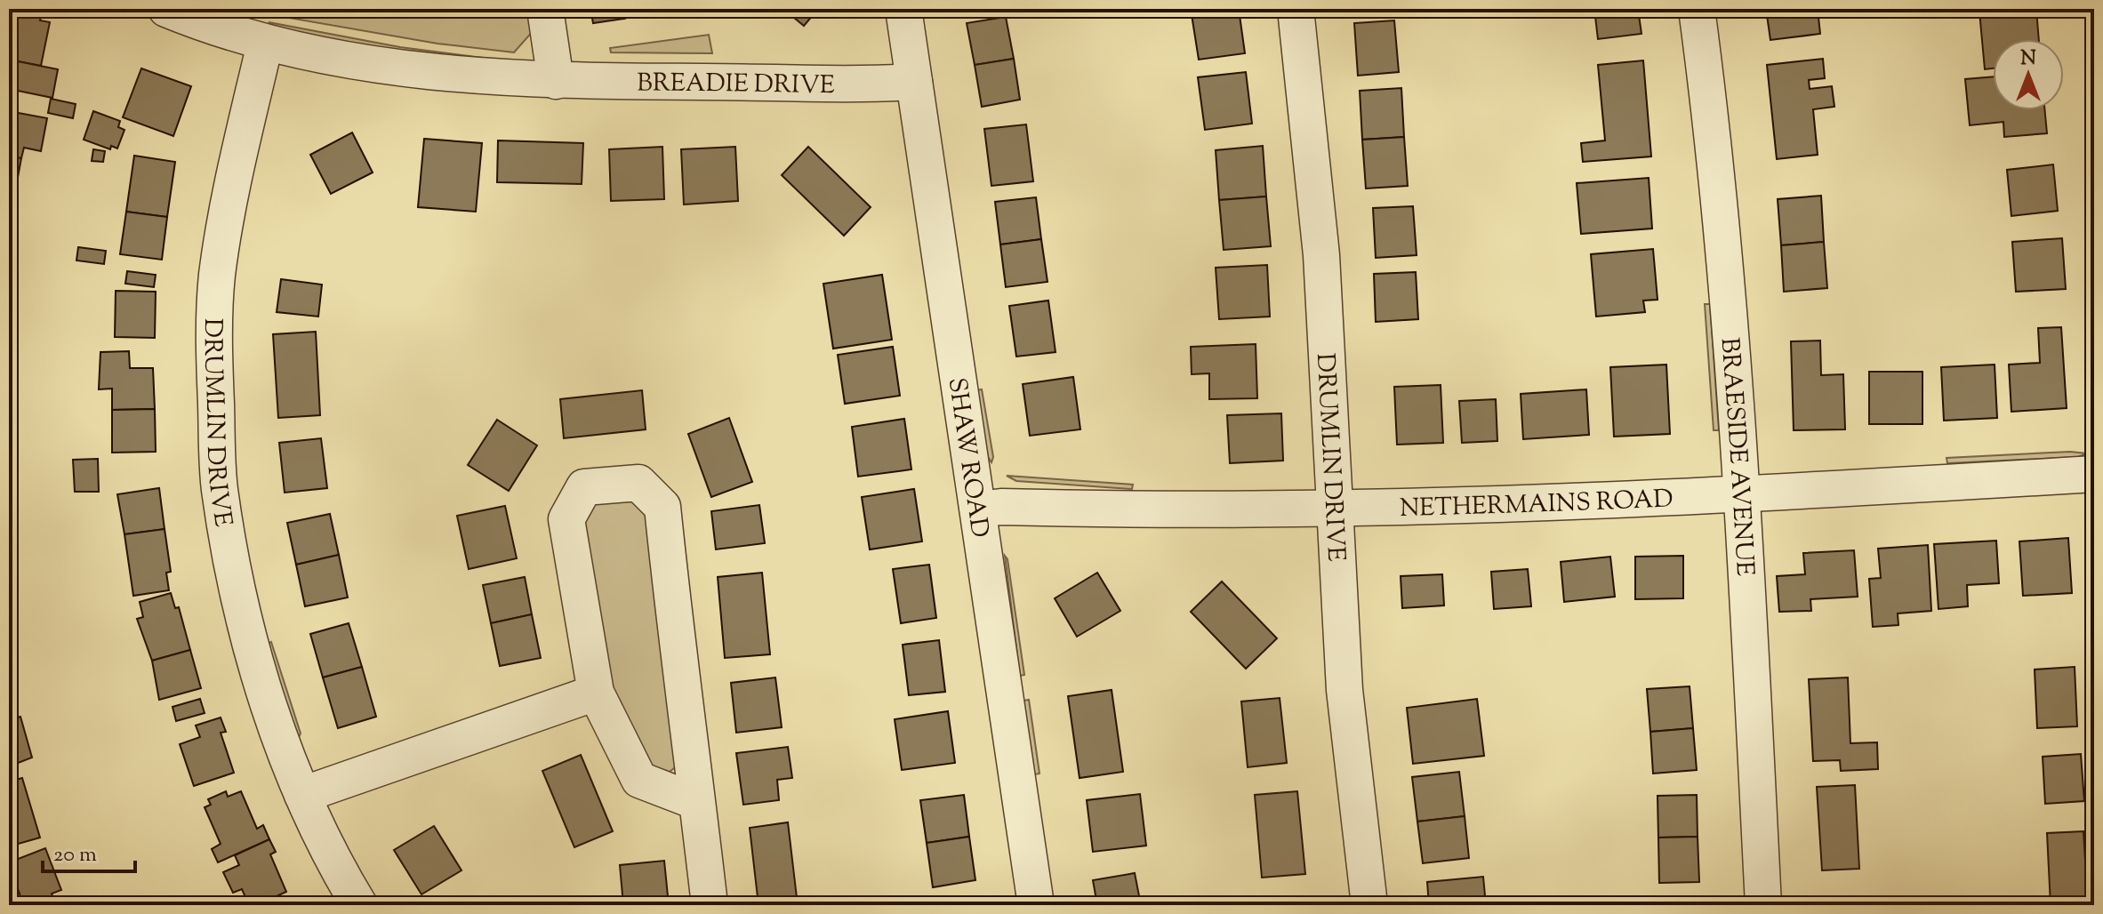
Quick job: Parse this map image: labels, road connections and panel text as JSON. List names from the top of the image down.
{
  "streets": {
    "street": [
      "BREADIE DRIVE",
      "DRUMLIN DRIVE",
      "BRAESIDE AVENUE",
      "SHAW ROAD",
      "NETHERMAINS ROAD"
    ]
  },
  "crossings": [
    ["BREADIE DRIVE", "DRUMLIN DRIVE"],
    ["BREADIE DRIVE", "SHAW ROAD"],
    ["DRUMLIN DRIVE", "NETHERMAINS ROAD"],
    ["BRAESIDE AVENUE", "NETHERMAINS ROAD"],
    ["SHAW ROAD", "NETHERMAINS ROAD"]
  ],
  "scale_bar": "20 m",
  "north": "top"
}
